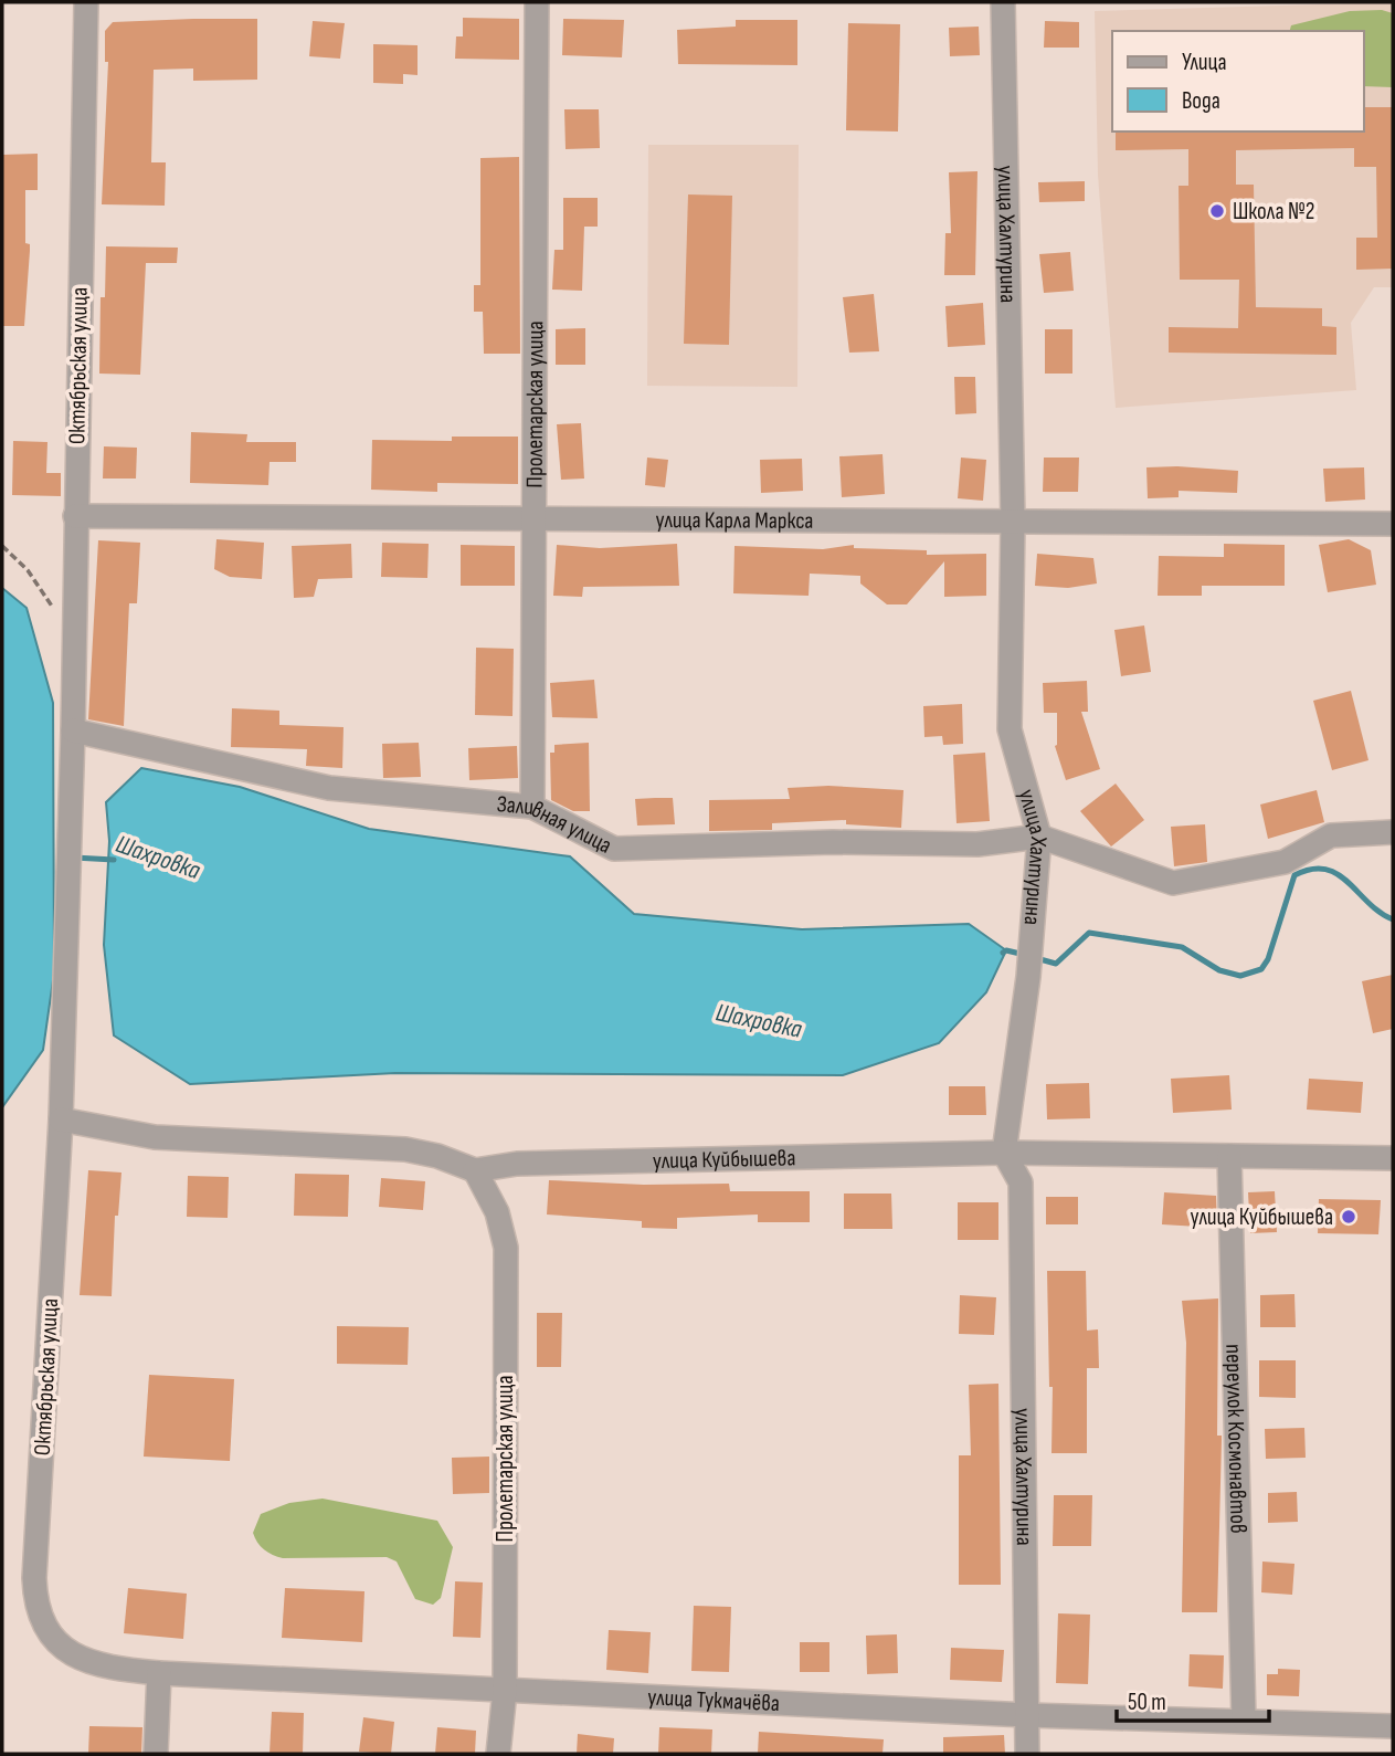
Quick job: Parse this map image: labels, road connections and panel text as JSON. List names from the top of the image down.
{
  "streets": {
    "street": [
      "улица Халтурина",
      "Октябрьская улица",
      "Пролетарская улица",
      "улица Карла Маркса",
      "Заливная улица",
      "улица Куйбышева",
      "переулок Космонавтов",
      "улица Тукмачёва"
    ]
  },
  "crossings": [
    ["улица Халтурина", "улица Карла Маркса"],
    ["улица Халтурина", "Заливная улица"],
    ["улица Халтурина", "улица Куйбышева"],
    ["улица Халтурина", "улица Тукмачёва"],
    ["Октябрьская улица", "улица Карла Маркса"],
    ["Октябрьская улица", "Заливная улица"],
    ["Октябрьская улица", "улица Тукмачёва"],
    ["Пролетарская улица", "улица Карла Маркса"],
    ["Пролетарская улица", "Заливная улица"],
    ["Пролетарская улица", "улица Куйбышева"],
    ["Пролетарская улица", "улица Тукмачёва"],
    ["улица Куйбышева", "переулок Космонавтов"],
    ["переулок Космонавтов", "улица Тукмачёва"]
  ],
  "water": ["Шахровка"],
  "places": ["Школа №2", "улица Куйбышева"],
  "legend": ["Улица", "Вода"],
  "scale_bar": "50 m"
}
